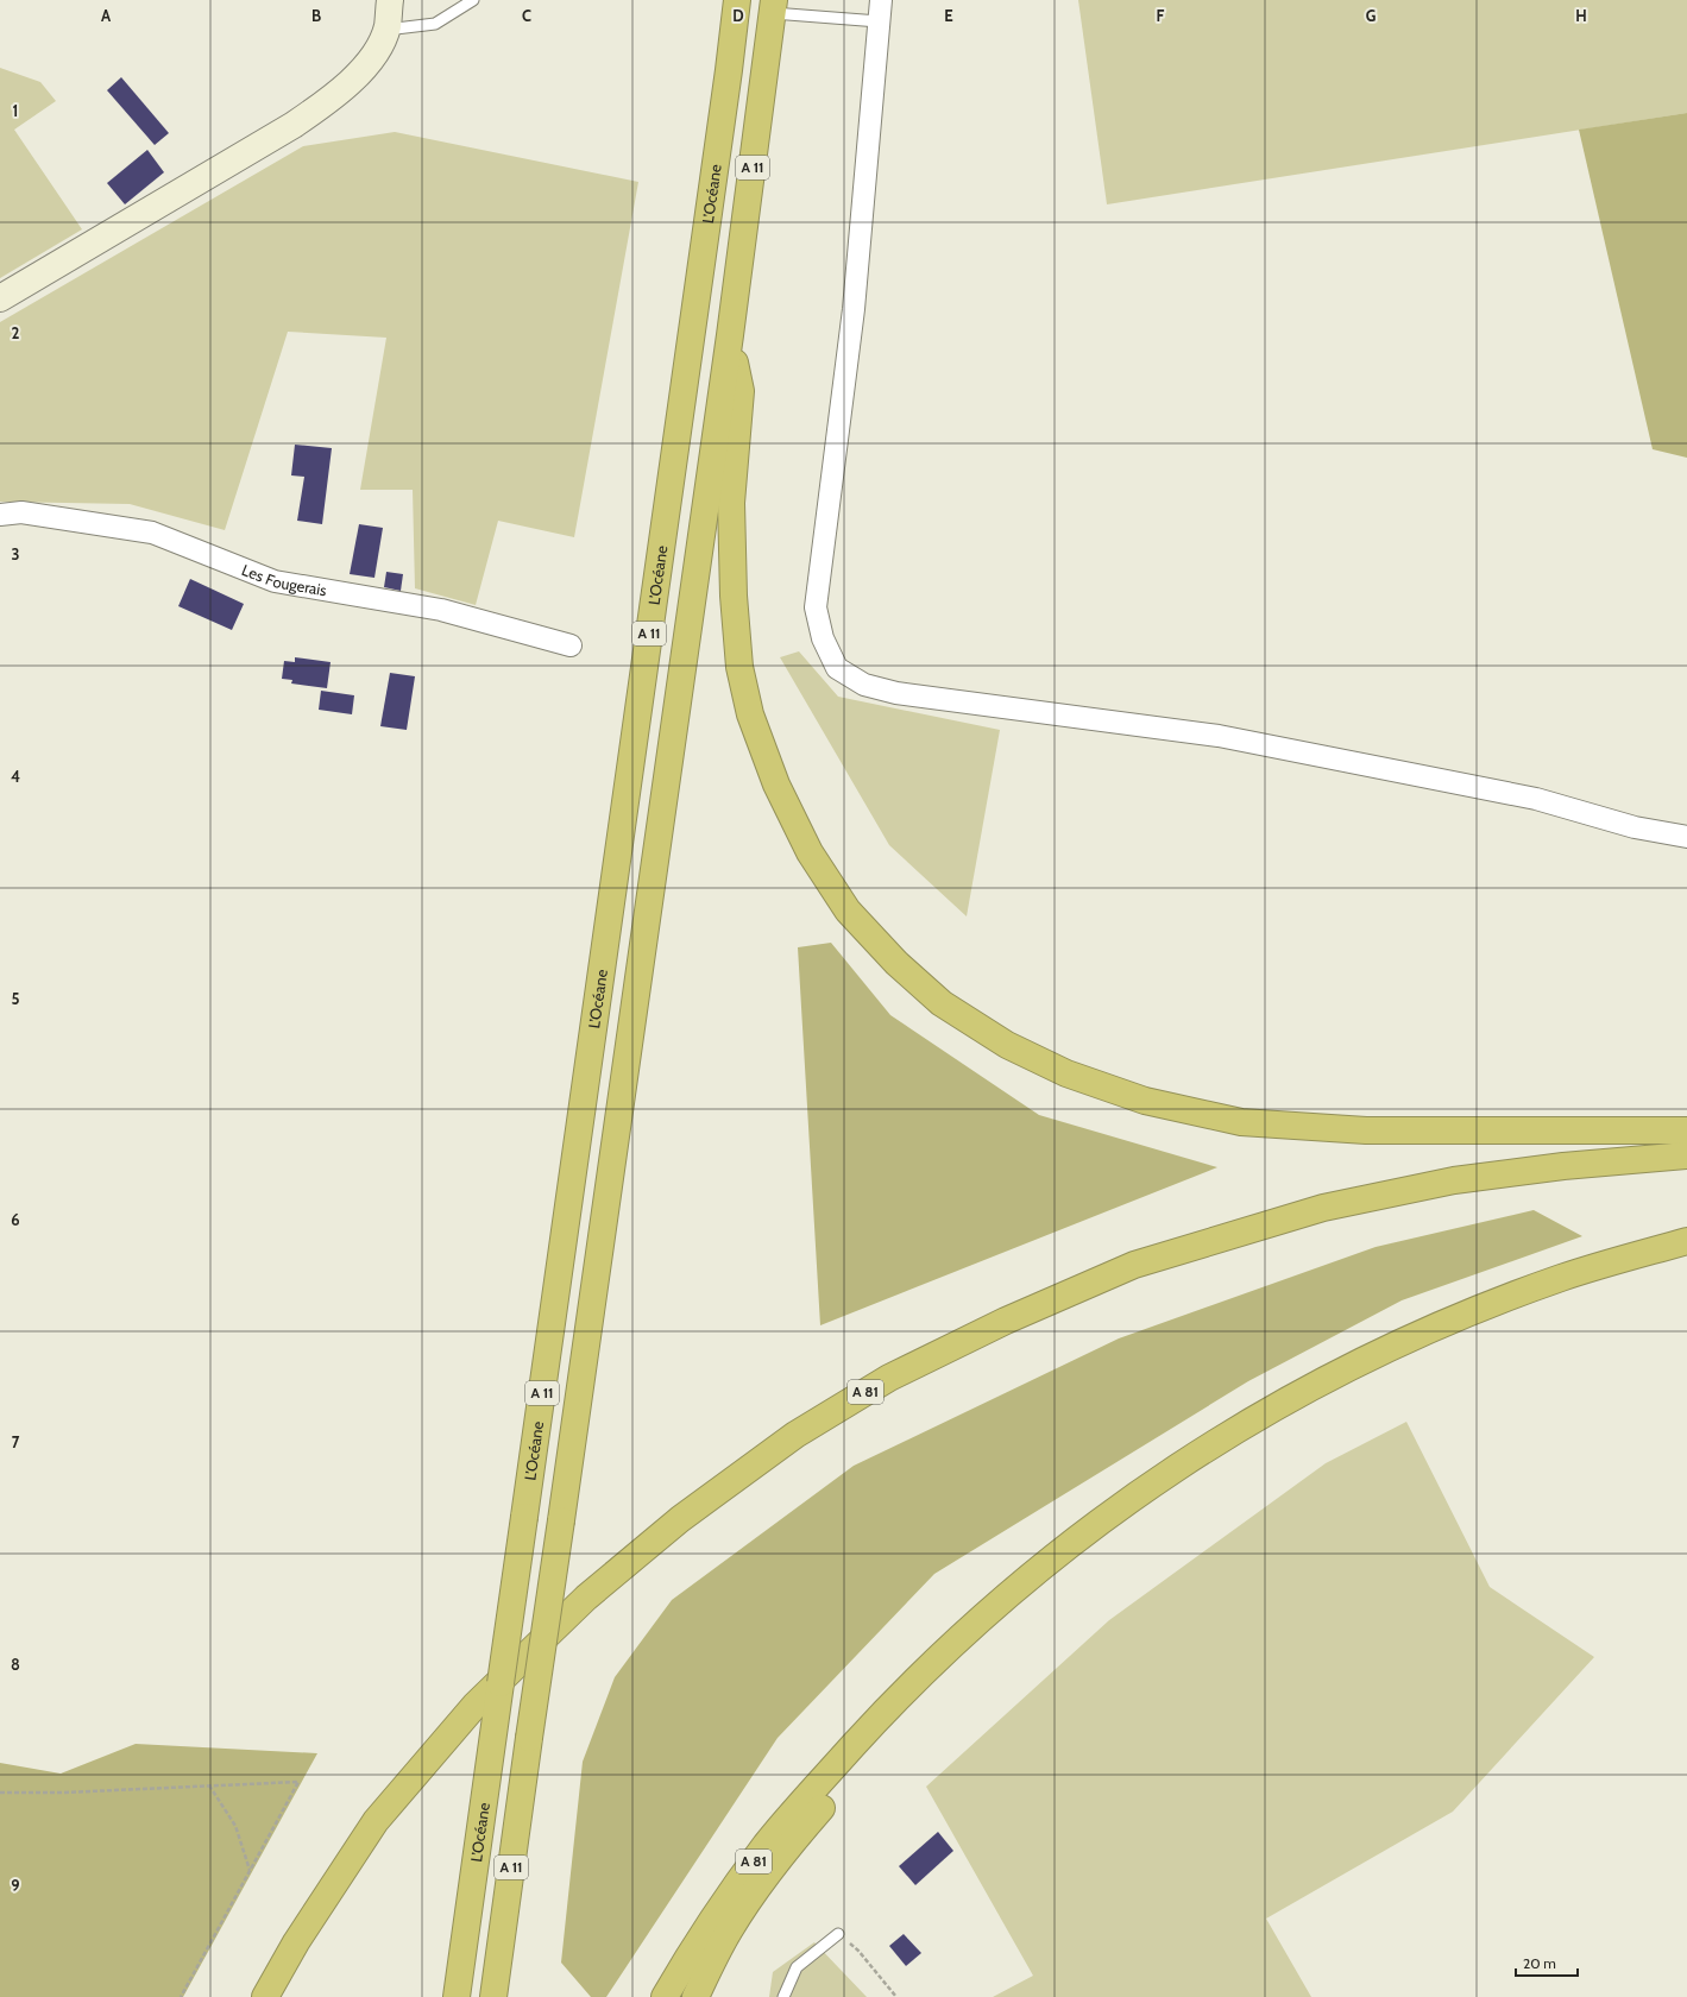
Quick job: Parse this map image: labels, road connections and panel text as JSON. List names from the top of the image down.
{
  "streets": {
    "highway": ["A 11", "L’Océane", "A 81"],
    "street": ["Les Fougerais"]
  },
  "scale_bar": "20 m",
  "grid": {
    "columns": [
      "A",
      "B",
      "C",
      "D",
      "E",
      "F",
      "G",
      "H"
    ],
    "rows": [
      "1",
      "2",
      "3",
      "4",
      "5",
      "6",
      "7",
      "8",
      "9"
    ]
  }
}
